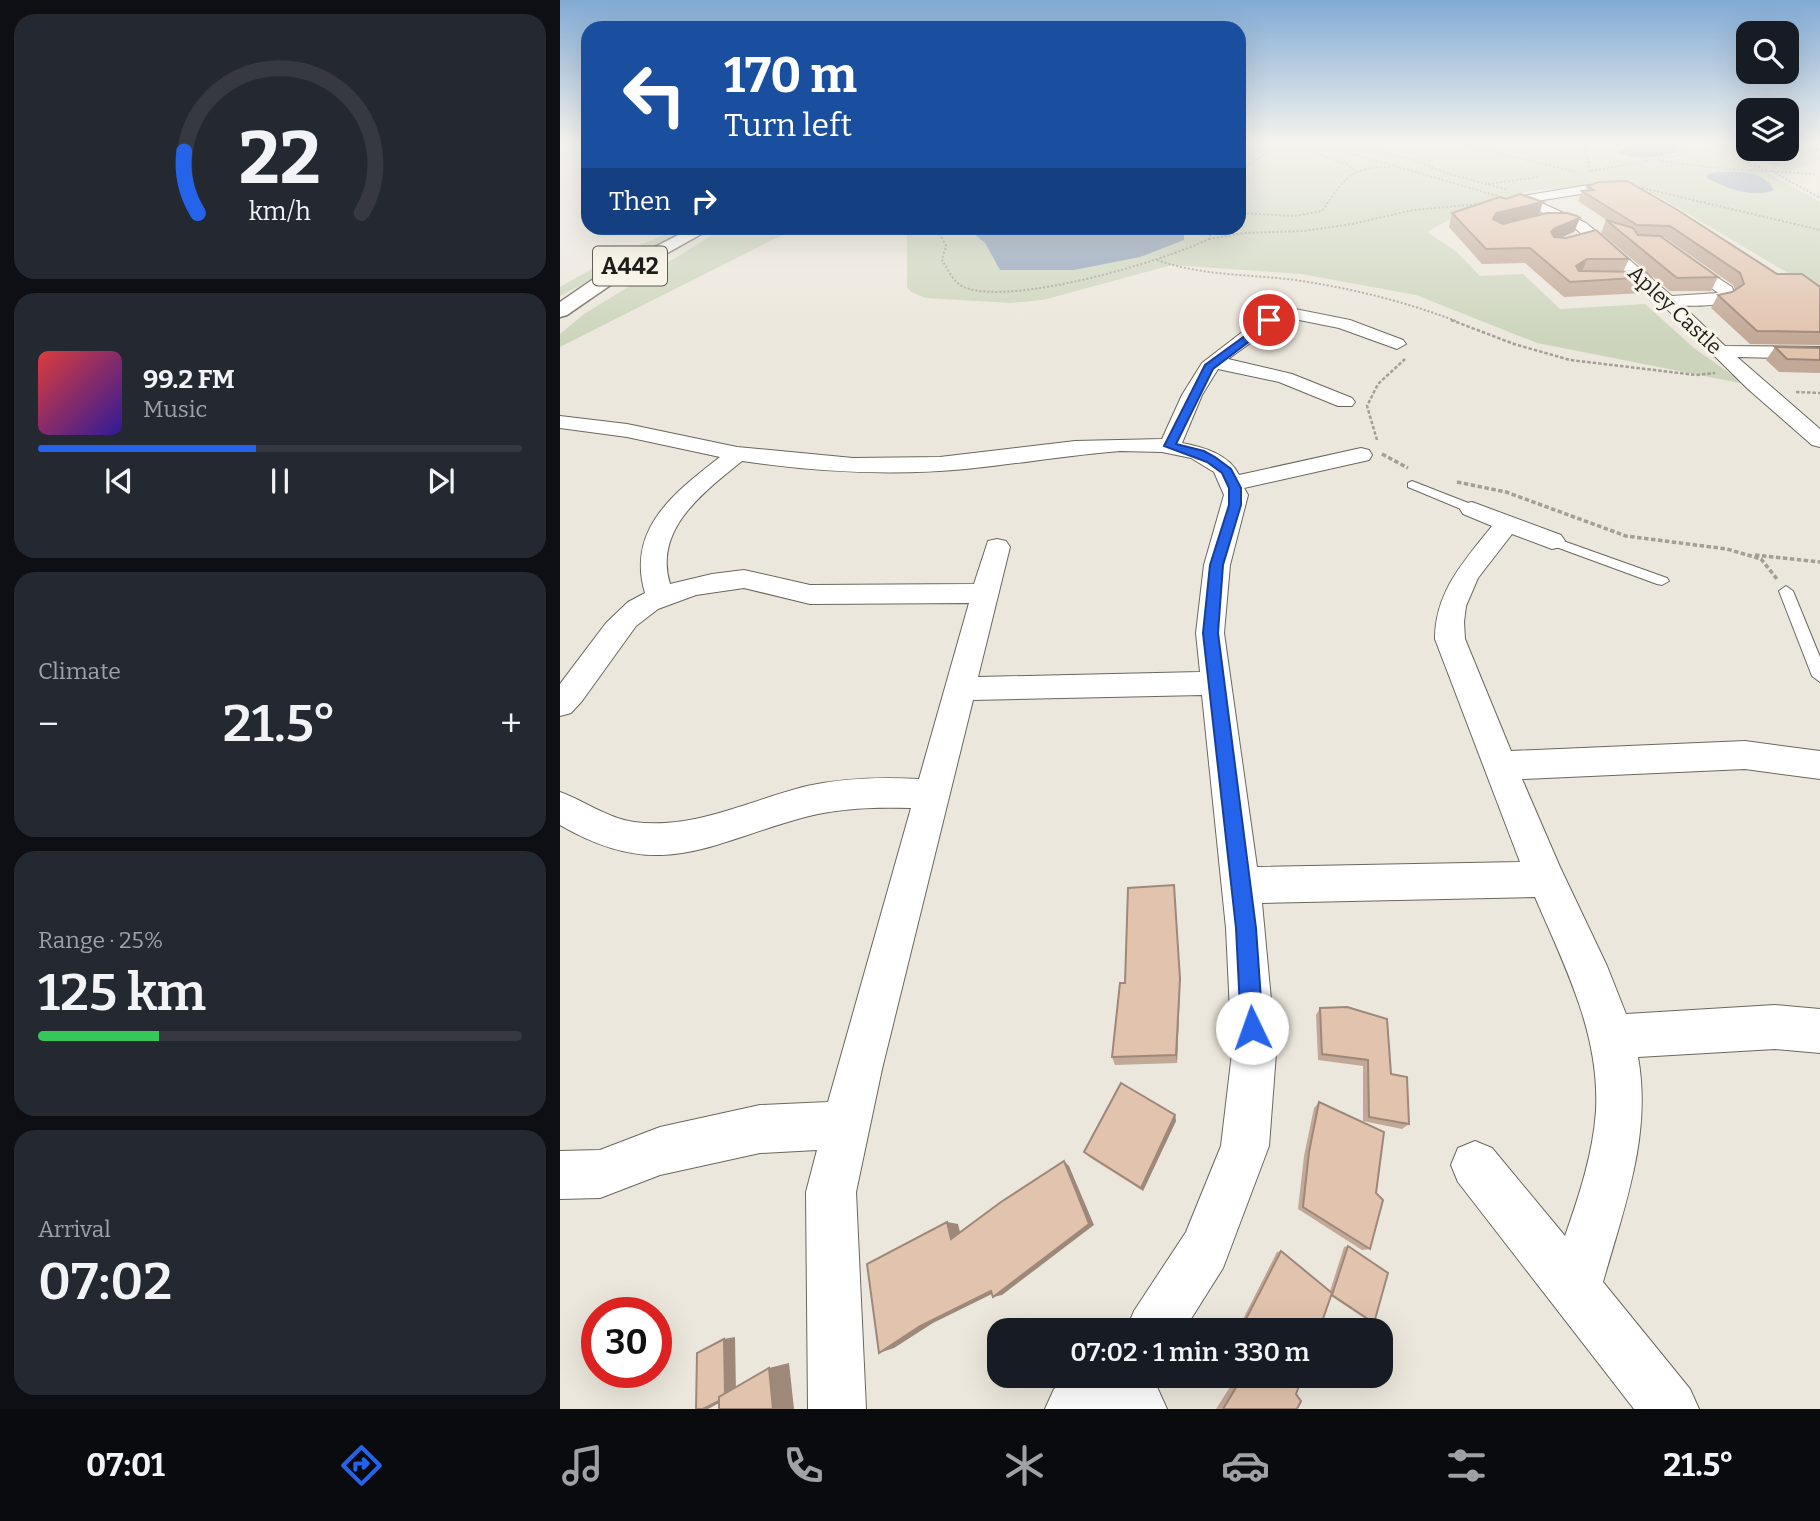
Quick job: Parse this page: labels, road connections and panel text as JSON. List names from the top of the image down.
{
  "streets": {
    "main road": ["A442"],
    "street": ["Apley Castle"]
  },
  "page": {
    "turn": ["170 m", "Turn left"],
    "then": "Then",
    "song": ["99.2 FM", "Music"],
    "tile": [
      "Climate",
      ["Range · 25%", "125 km"],
      ["Arrival", "07:02"]
    ],
    "heat": ["−", "21.5°", "+"],
    "limit": "30",
    "trip": "07:02 · 1 min · 330 m",
    "tabs": ["07:01", "21.5°"],
    "gauge": ["22", "km/h"]
  }
}
